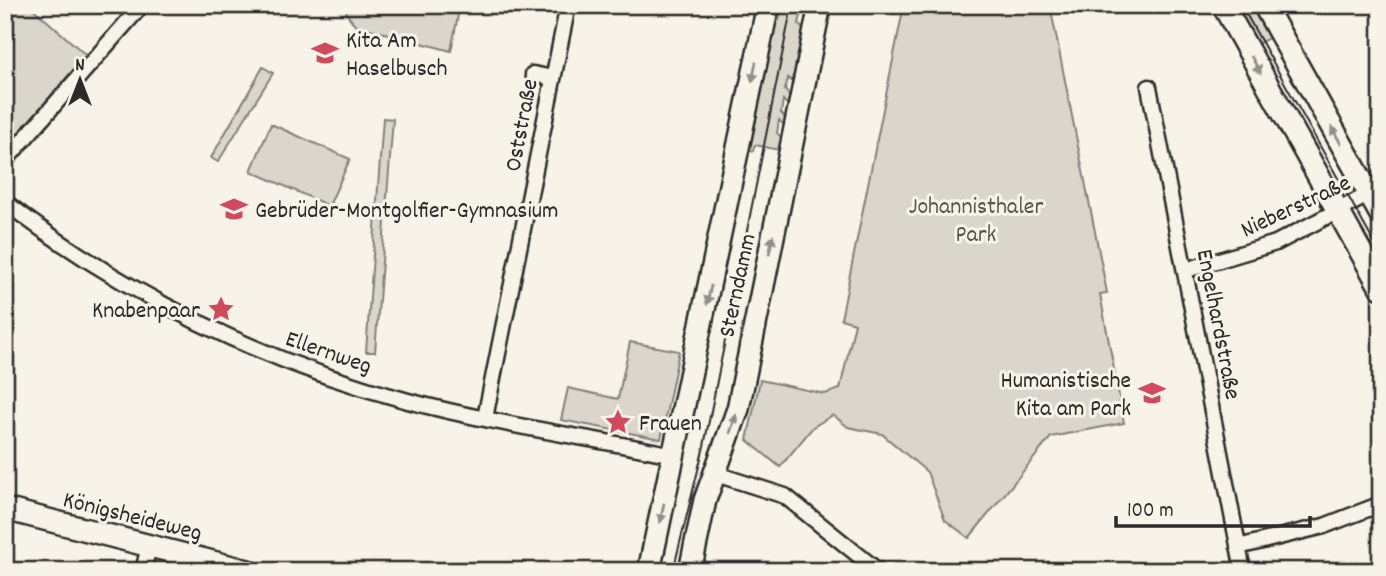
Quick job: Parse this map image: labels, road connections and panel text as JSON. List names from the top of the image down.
{
  "streets": {
    "street": [
      "Oststraße",
      "Nieberstraße",
      "Sterndamm",
      "Engelhardstraße",
      "Ellernweg",
      "Königsheideweg"
    ]
  },
  "crossings": [
    ["Oststraße", "Ellernweg"],
    ["Nieberstraße", "Engelhardstraße"],
    ["Sterndamm", "Ellernweg"]
  ],
  "parks": ["Johannisthaler Park"],
  "places": {
    "school or university": ["Kita Am Haselbusch", "Gebrüder-Montgolfier-Gymnasium", "Humanistische Kita am Park"],
    "place": ["Knabenpaar", "Frauen"]
  },
  "scale_bar": "100 m",
  "north": "top"
}
